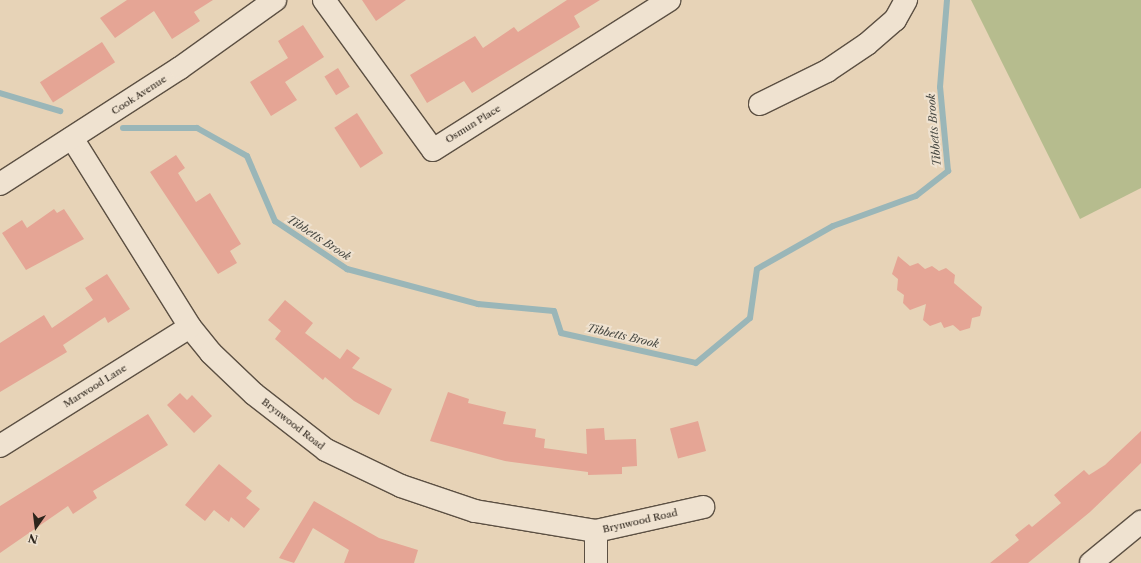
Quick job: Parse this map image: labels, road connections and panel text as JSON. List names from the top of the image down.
{
  "streets": {
    "street": [
      "Cook Avenue",
      "Osmun Place",
      "Marwood Lane",
      "Brynwood Road"
    ]
  },
  "crossings": [
    ["Cook Avenue", "Brynwood Road"],
    ["Marwood Lane", "Brynwood Road"]
  ],
  "water": ["Tibbetts Brook"],
  "north": "bottom"
}
